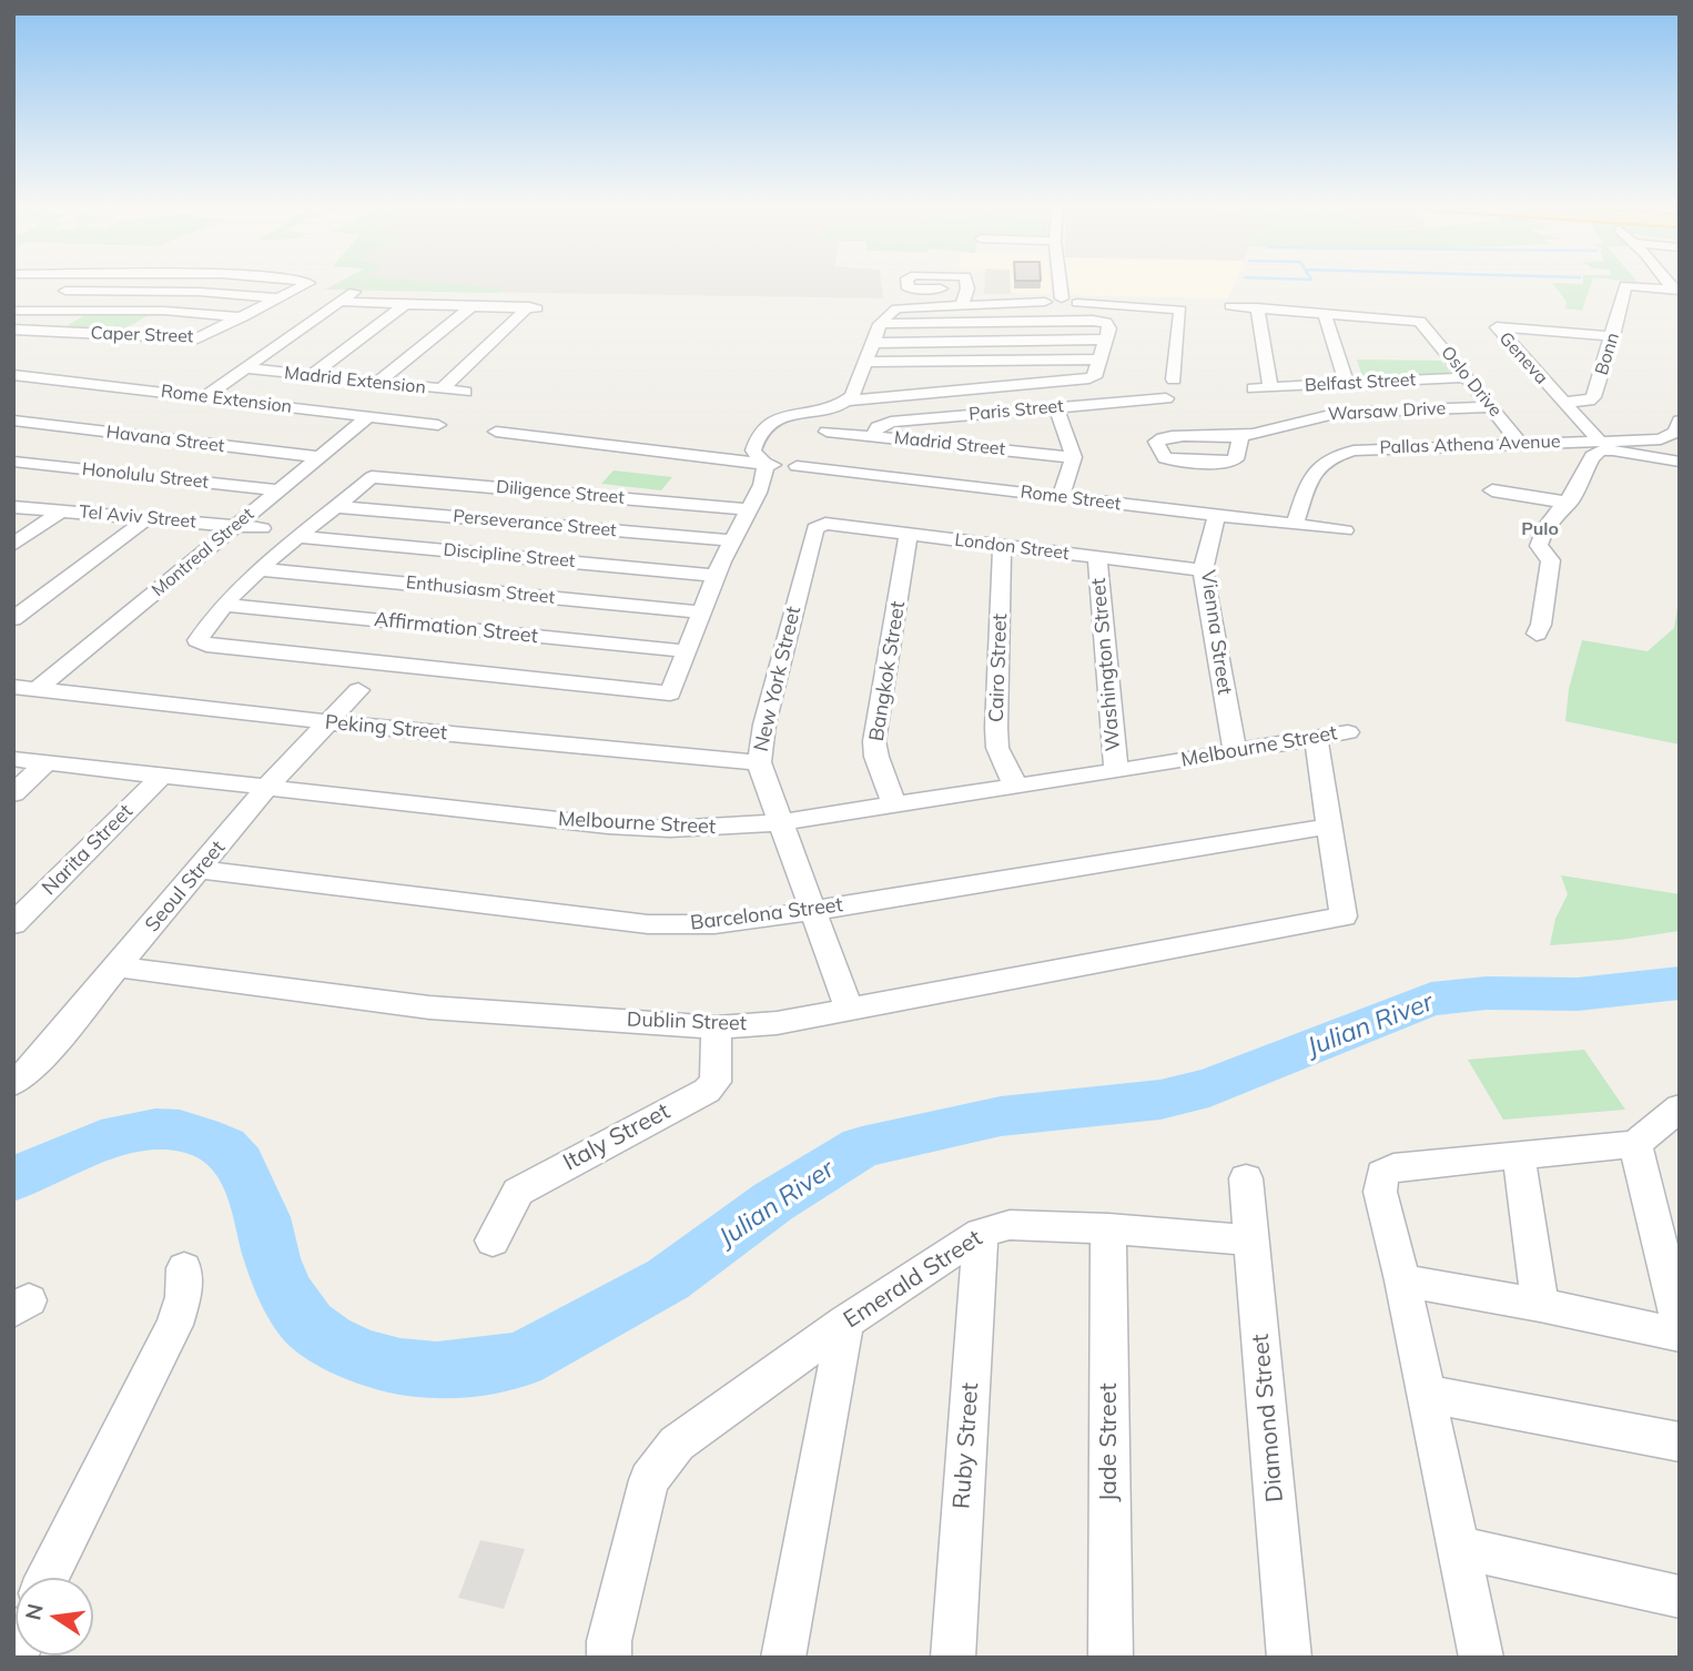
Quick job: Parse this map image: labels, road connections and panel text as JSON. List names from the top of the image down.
{
  "streets": {
    "street": [
      "Caper Street",
      "Bonn",
      "Geneva",
      "Madrid Extension",
      "Oslo Drive",
      "Belfast Street",
      "Rome Extension",
      "Paris Street",
      "Warsaw Drive",
      "Havana Street",
      "Madrid Street",
      "Pallas Athena Avenue",
      "Honolulu Street",
      "Diligence Street",
      "Rome Street",
      "Tel Aviv Street",
      "Perseverance Street",
      "London Street",
      "Montreal Street",
      "Discipline Street",
      "Enthusiasm Street",
      "Affirmation Street",
      "Vienna Street",
      "Washington Street",
      "Cairo Street",
      "Bangkok Street",
      "New York Street",
      "Peking Street",
      "Melbourne Street",
      "Narita Street",
      "Seoul Street",
      "Barcelona Street",
      "Dublin Street",
      "Italy Street",
      "Emerald Street",
      "Diamond Street",
      "Jade Street",
      "Ruby Street"
    ]
  },
  "crossings": [
    ["Bonn", "Geneva"],
    ["Geneva", "Pallas Athena Avenue"],
    ["Oslo Drive", "Belfast Street"],
    ["Oslo Drive", "Warsaw Drive"],
    ["Oslo Drive", "Pallas Athena Avenue"],
    ["Rome Extension", "Montreal Street"],
    ["Paris Street", "Madrid Street"],
    ["Havana Street", "Montreal Street"],
    ["Pallas Athena Avenue", "Rome Street"],
    ["Honolulu Street", "Montreal Street"],
    ["Rome Street", "Vienna Street"],
    ["Tel Aviv Street", "Montreal Street"],
    ["London Street", "Vienna Street"],
    ["London Street", "Washington Street"],
    ["London Street", "Cairo Street"],
    ["London Street", "Bangkok Street"],
    ["London Street", "New York Street"],
    ["Montreal Street", "Peking Street"],
    ["Vienna Street", "Melbourne Street"],
    ["Washington Street", "Melbourne Street"],
    ["Cairo Street", "Melbourne Street"],
    ["Bangkok Street", "Melbourne Street"],
    ["New York Street", "Peking Street"],
    ["New York Street", "Melbourne Street"],
    ["New York Street", "Barcelona Street"],
    ["New York Street", "Dublin Street"],
    ["Peking Street", "Seoul Street"],
    ["Melbourne Street", "Narita Street"],
    ["Melbourne Street", "Seoul Street"],
    ["Seoul Street", "Barcelona Street"],
    ["Seoul Street", "Dublin Street"],
    ["Barcelona Street", "Dublin Street"],
    ["Dublin Street", "Italy Street"],
    ["Emerald Street", "Diamond Street"],
    ["Emerald Street", "Jade Street"],
    ["Emerald Street", "Ruby Street"]
  ],
  "districts": ["Pulo"],
  "water": ["Julian River"],
  "north": "left"
}
